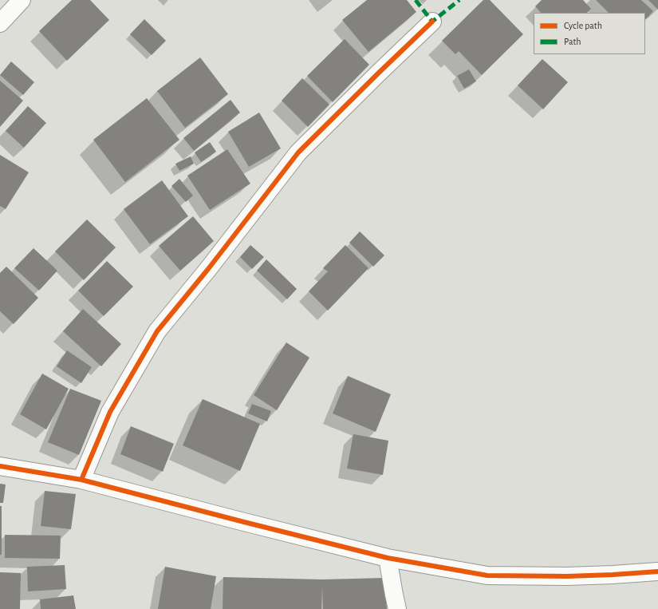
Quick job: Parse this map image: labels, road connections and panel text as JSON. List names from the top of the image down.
{
  "legend": ["Cycle path", "Path"]
}
